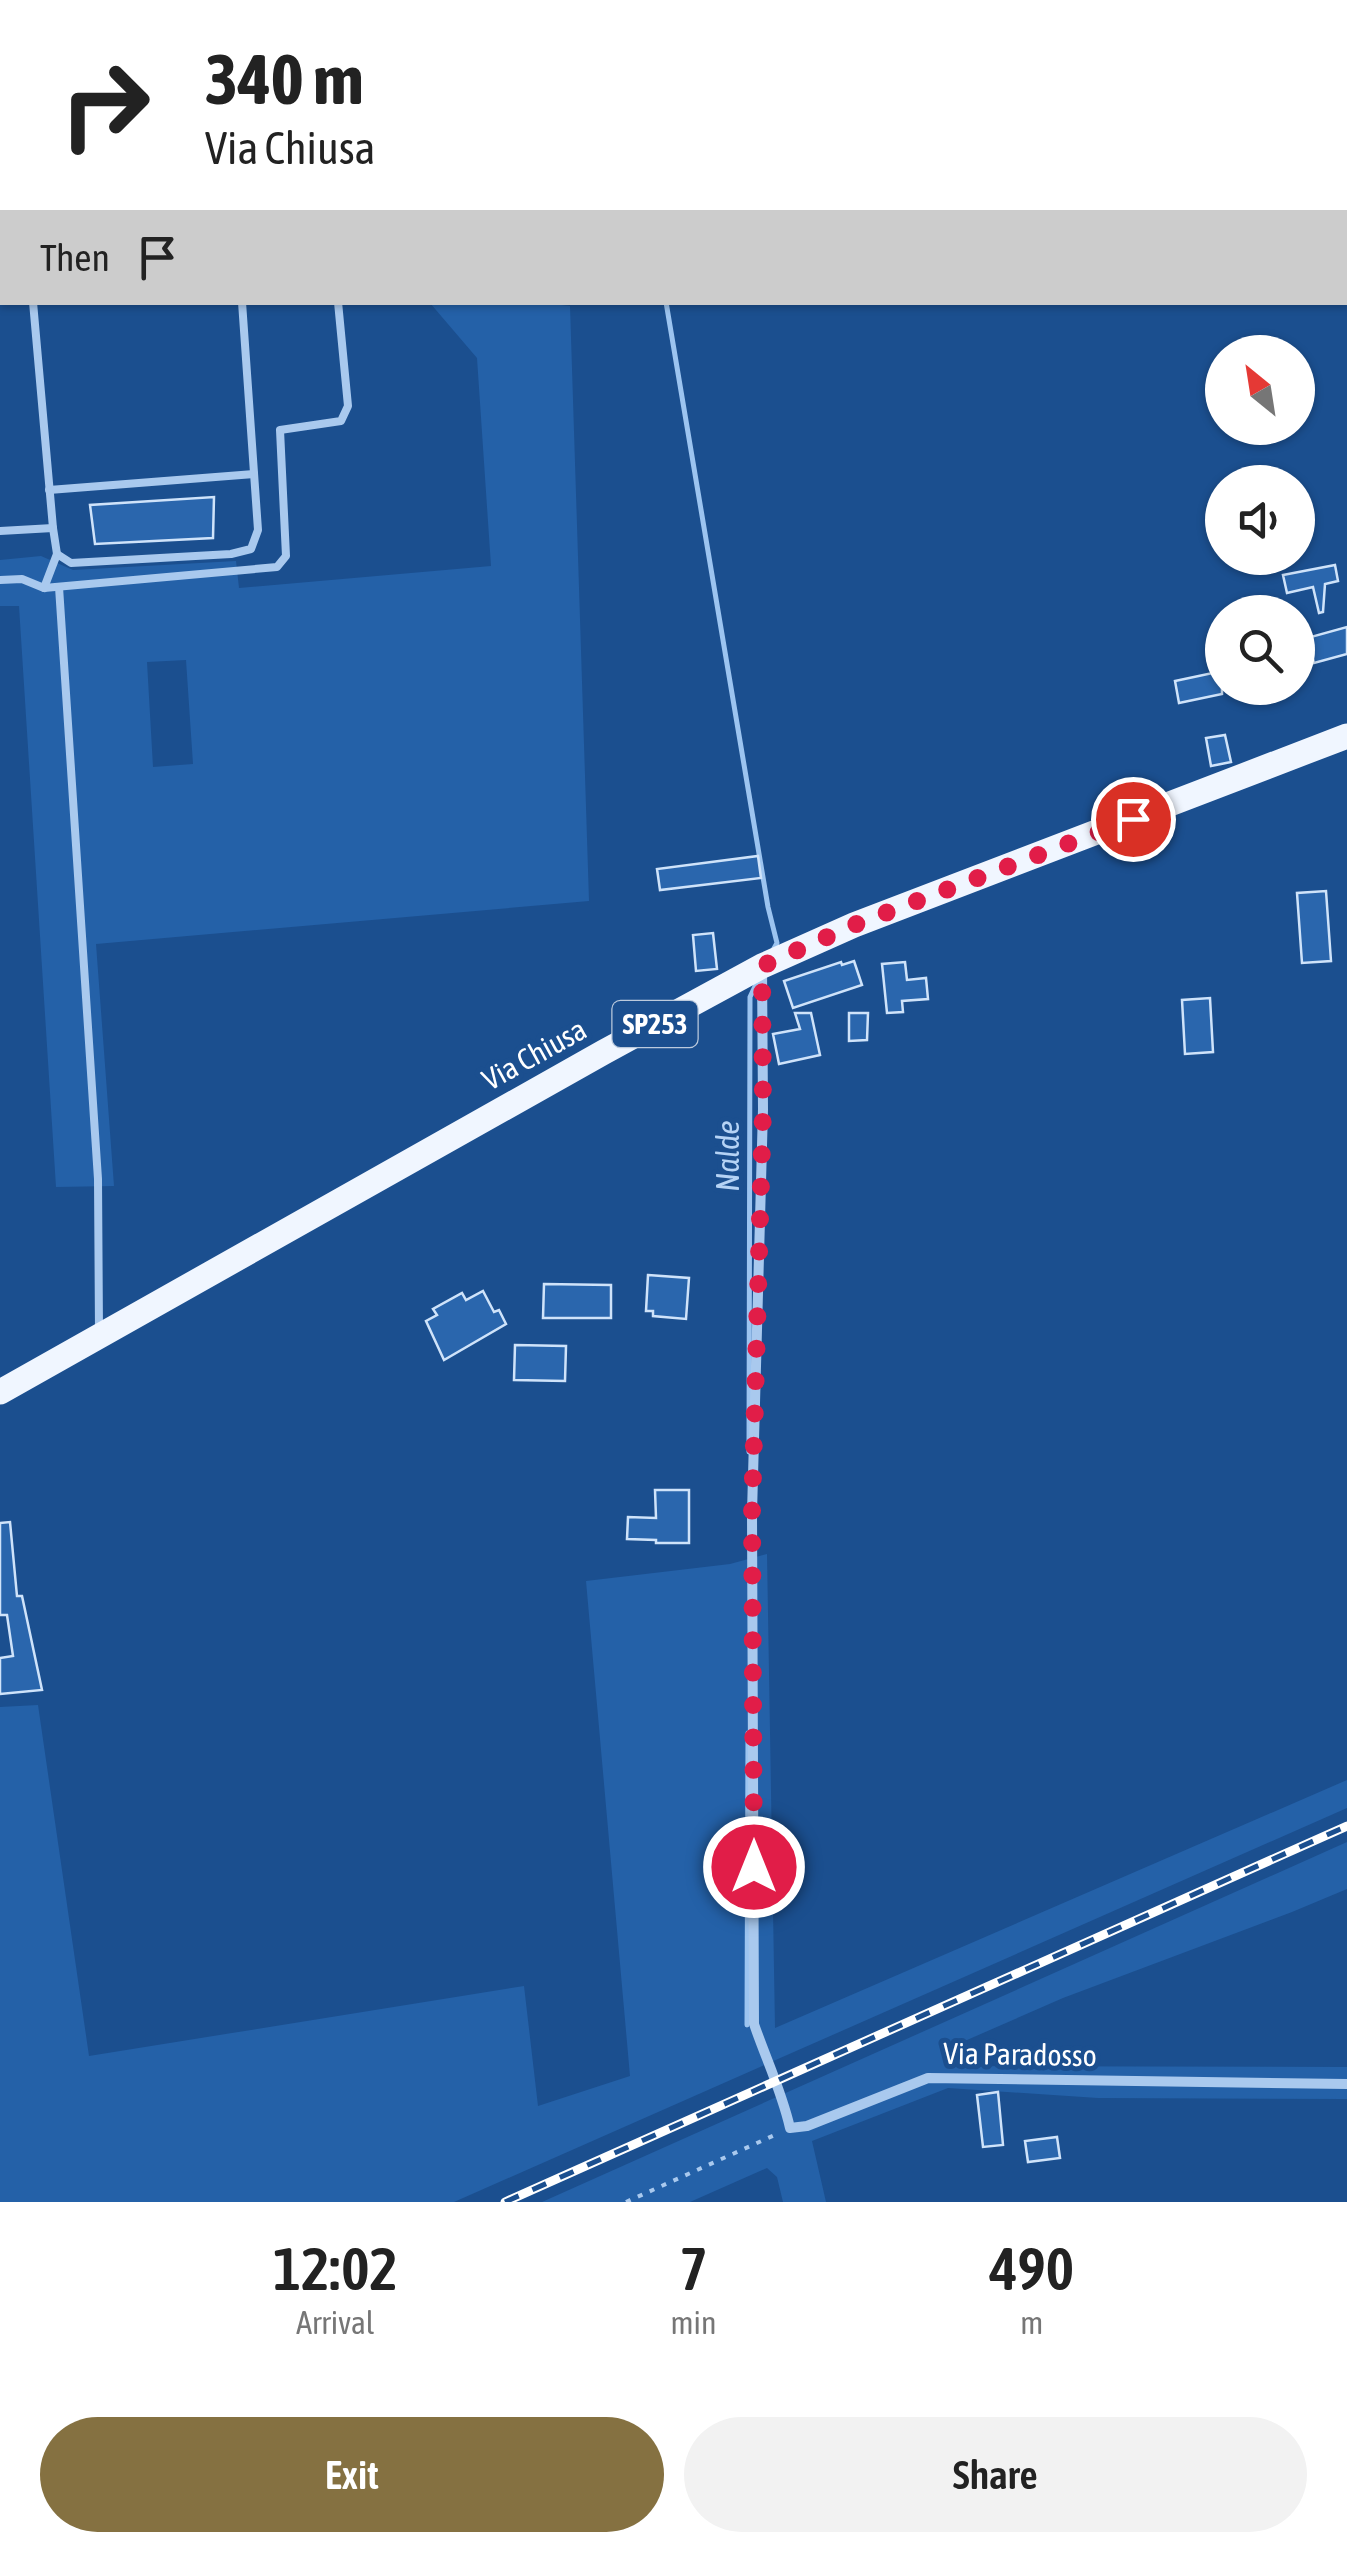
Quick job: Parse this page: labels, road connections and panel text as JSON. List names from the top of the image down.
{
  "streets": {
    "main road": ["SP253", "Via Chiusa"],
    "street": ["Via Paradosso"]
  },
  "water": ["Nalde"],
  "north": "top left",
  "page": {
    "turn": ["340 m", "Via Chiusa"],
    "then": "Then",
    "eta": [
      "12:02",
      "Arrival",
      "7",
      "min",
      "490",
      "m"
    ],
    "buttons": ["Exit", "Share"]
  }
}
